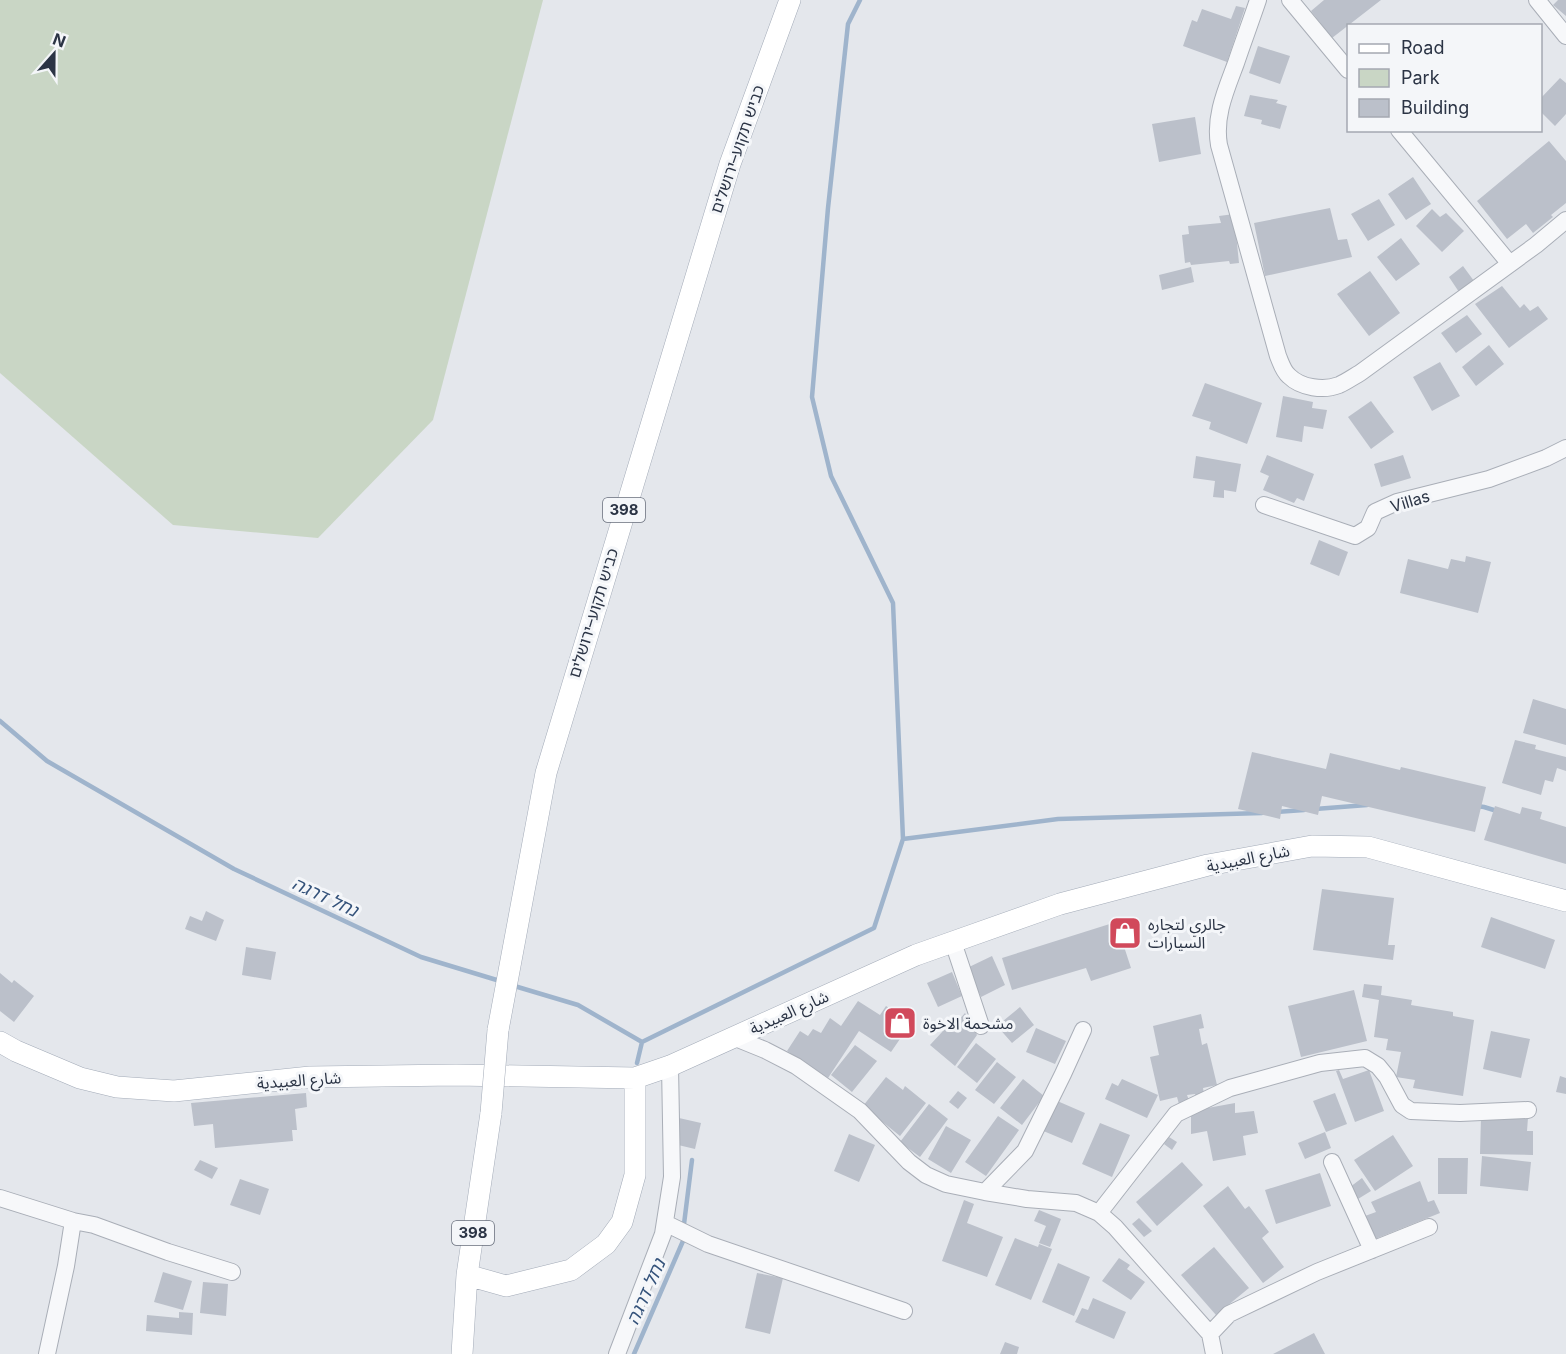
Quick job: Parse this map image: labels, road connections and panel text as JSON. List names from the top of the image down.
{
  "streets": {
    "main road": ["כביש תקוע–ירושלים", "398", "شارع العبيدية"],
    "street": ["Villas"]
  },
  "crossings": [
    ["כביש תקוע–ירושלים", "398"]
  ],
  "water": ["נחל דרגה"],
  "places": {
    "shop": ["جالري لتجاره السيارات", "مشحمة الاخوة"]
  },
  "legend": ["Road", "Park", "Building"],
  "north": "top"
}
